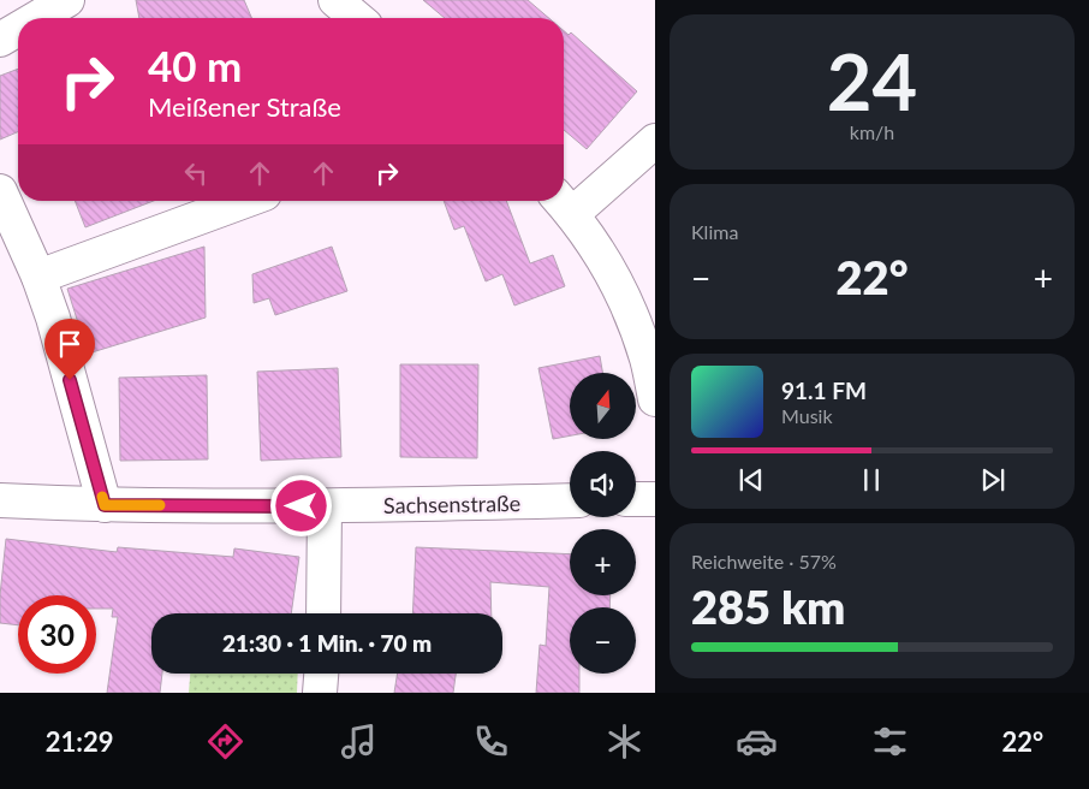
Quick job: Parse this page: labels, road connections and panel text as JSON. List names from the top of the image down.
{
  "streets": {
    "street": ["Sachsenstraße"]
  },
  "north": "top",
  "page": {
    "tile": [
      ["24", "km/h"],
      "Klima",
      ["Reichweite · 57%", "285 km"]
    ],
    "turn": ["40 m", "Meißener Straße"],
    "heat": ["−", "22°", "+"],
    "song": ["91.1 FM", "Musik"],
    "map_buttons": ["+", "−"],
    "limit": "30",
    "trip": "21:30 · 1 Min. · 70 m",
    "tabs": ["21:29", "22°"]
  }
}
